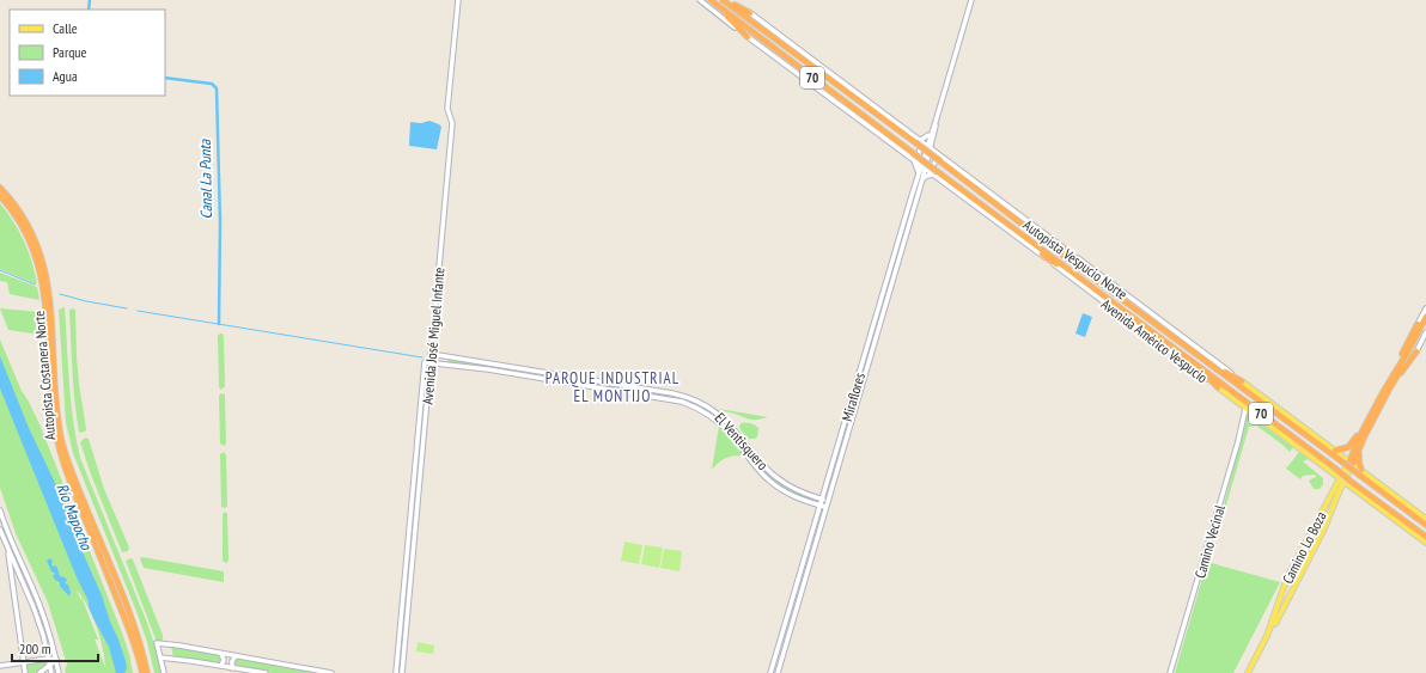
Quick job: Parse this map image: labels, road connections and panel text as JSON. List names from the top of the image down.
{
  "streets": {
    "highway": ["70", "Autopista Vespucio Norte", "Autopista Costanera Norte"],
    "main road": ["Avenida Américo Vespucio", "Camino Lo Boza"],
    "street": [
      "Avenida José Miguel Infante",
      "Miraflores",
      "El Ventisquero",
      "Camino Vecinal"
    ]
  },
  "crossings": [
    ["Autopista Vespucio Norte", "Avenida Américo Vespucio"],
    ["Avenida José Miguel Infante", "El Ventisquero"],
    ["Avenida Américo Vespucio", "Miraflores"],
    ["Avenida Américo Vespucio", "Camino Vecinal"],
    ["Avenida Américo Vespucio", "Camino Lo Boza"],
    ["Miraflores", "El Ventisquero"]
  ],
  "districts": ["PARQUE INDUSTRIAL EL MONTIJO"],
  "water": ["Canal La Punta", "Río Mapocho"],
  "legend": ["Calle", "Parque", "Agua"],
  "scale_bar": "200 m"
}
